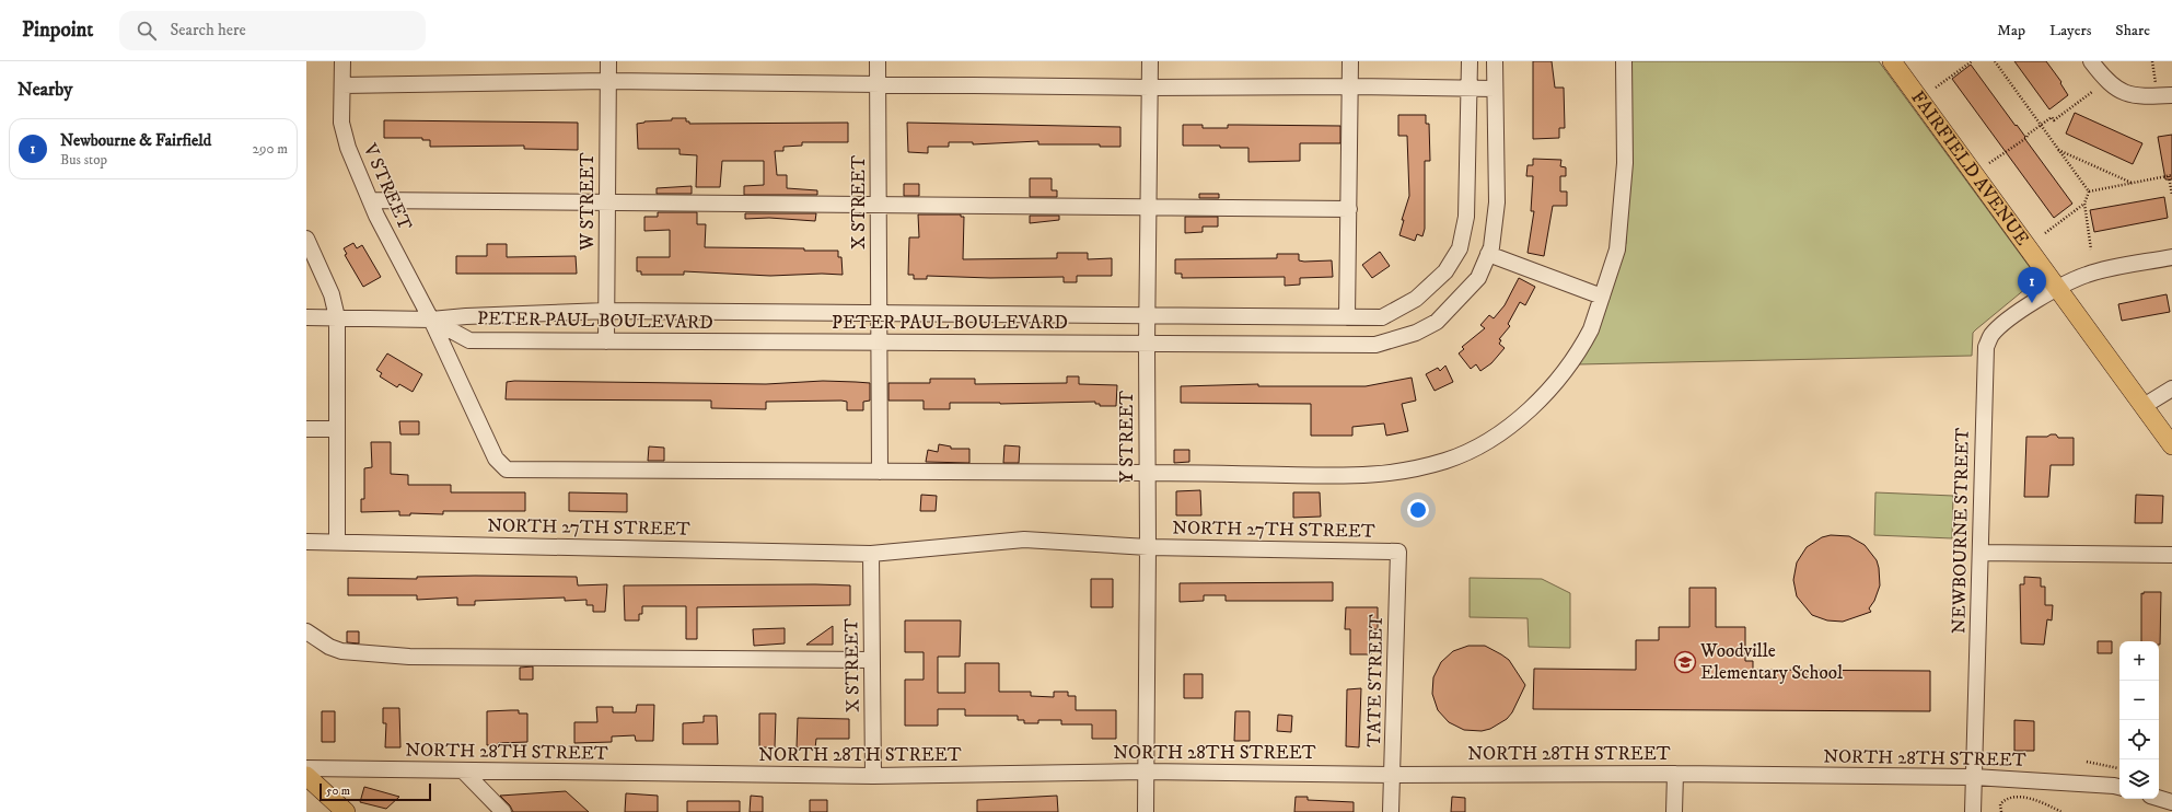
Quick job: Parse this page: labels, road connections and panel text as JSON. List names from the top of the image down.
{
  "streets": {
    "main road": ["FAIRFIELD AVENUE"],
    "street": [
      "V STREET",
      "W STREET",
      "X STREET",
      "PETER PAUL BOULEVARD",
      "Y STREET",
      "NORTH 27TH STREET",
      "NEWBOURNE STREET",
      "TATE STREET",
      "NORTH 28TH STREET"
    ]
  },
  "crossings": [
    ["FAIRFIELD AVENUE", "NEWBOURNE STREET"],
    ["V STREET", "X STREET"],
    ["V STREET", "PETER PAUL BOULEVARD"],
    ["V STREET", "Y STREET"],
    ["W STREET", "PETER PAUL BOULEVARD"],
    ["X STREET", "PETER PAUL BOULEVARD"],
    ["X STREET", "NORTH 27TH STREET"],
    ["X STREET", "NORTH 28TH STREET"],
    ["PETER PAUL BOULEVARD", "Y STREET"],
    ["Y STREET", "NORTH 27TH STREET"],
    ["Y STREET", "NORTH 28TH STREET"],
    ["NORTH 27TH STREET", "TATE STREET"],
    ["NEWBOURNE STREET", "NORTH 28TH STREET"],
    ["TATE STREET", "NORTH 28TH STREET"]
  ],
  "places": {
    "school or university": ["Woodville Elementary School"]
  },
  "scale_bar": "50 m",
  "page": {
    "header": "Pinpoint",
    "search": "Search here",
    "nav": ["Map", "Layers", "Share"],
    "heading": "Nearby",
    "list": [
      {
        "mark": "1",
        "name": "Newbourne & Fairfield",
        "note": "Bus stop",
        "value": "290 m"
      }
    ],
    "pins": "1",
    "map_buttons": ["+", "−"],
    "scale": "50 m"
  }
}
